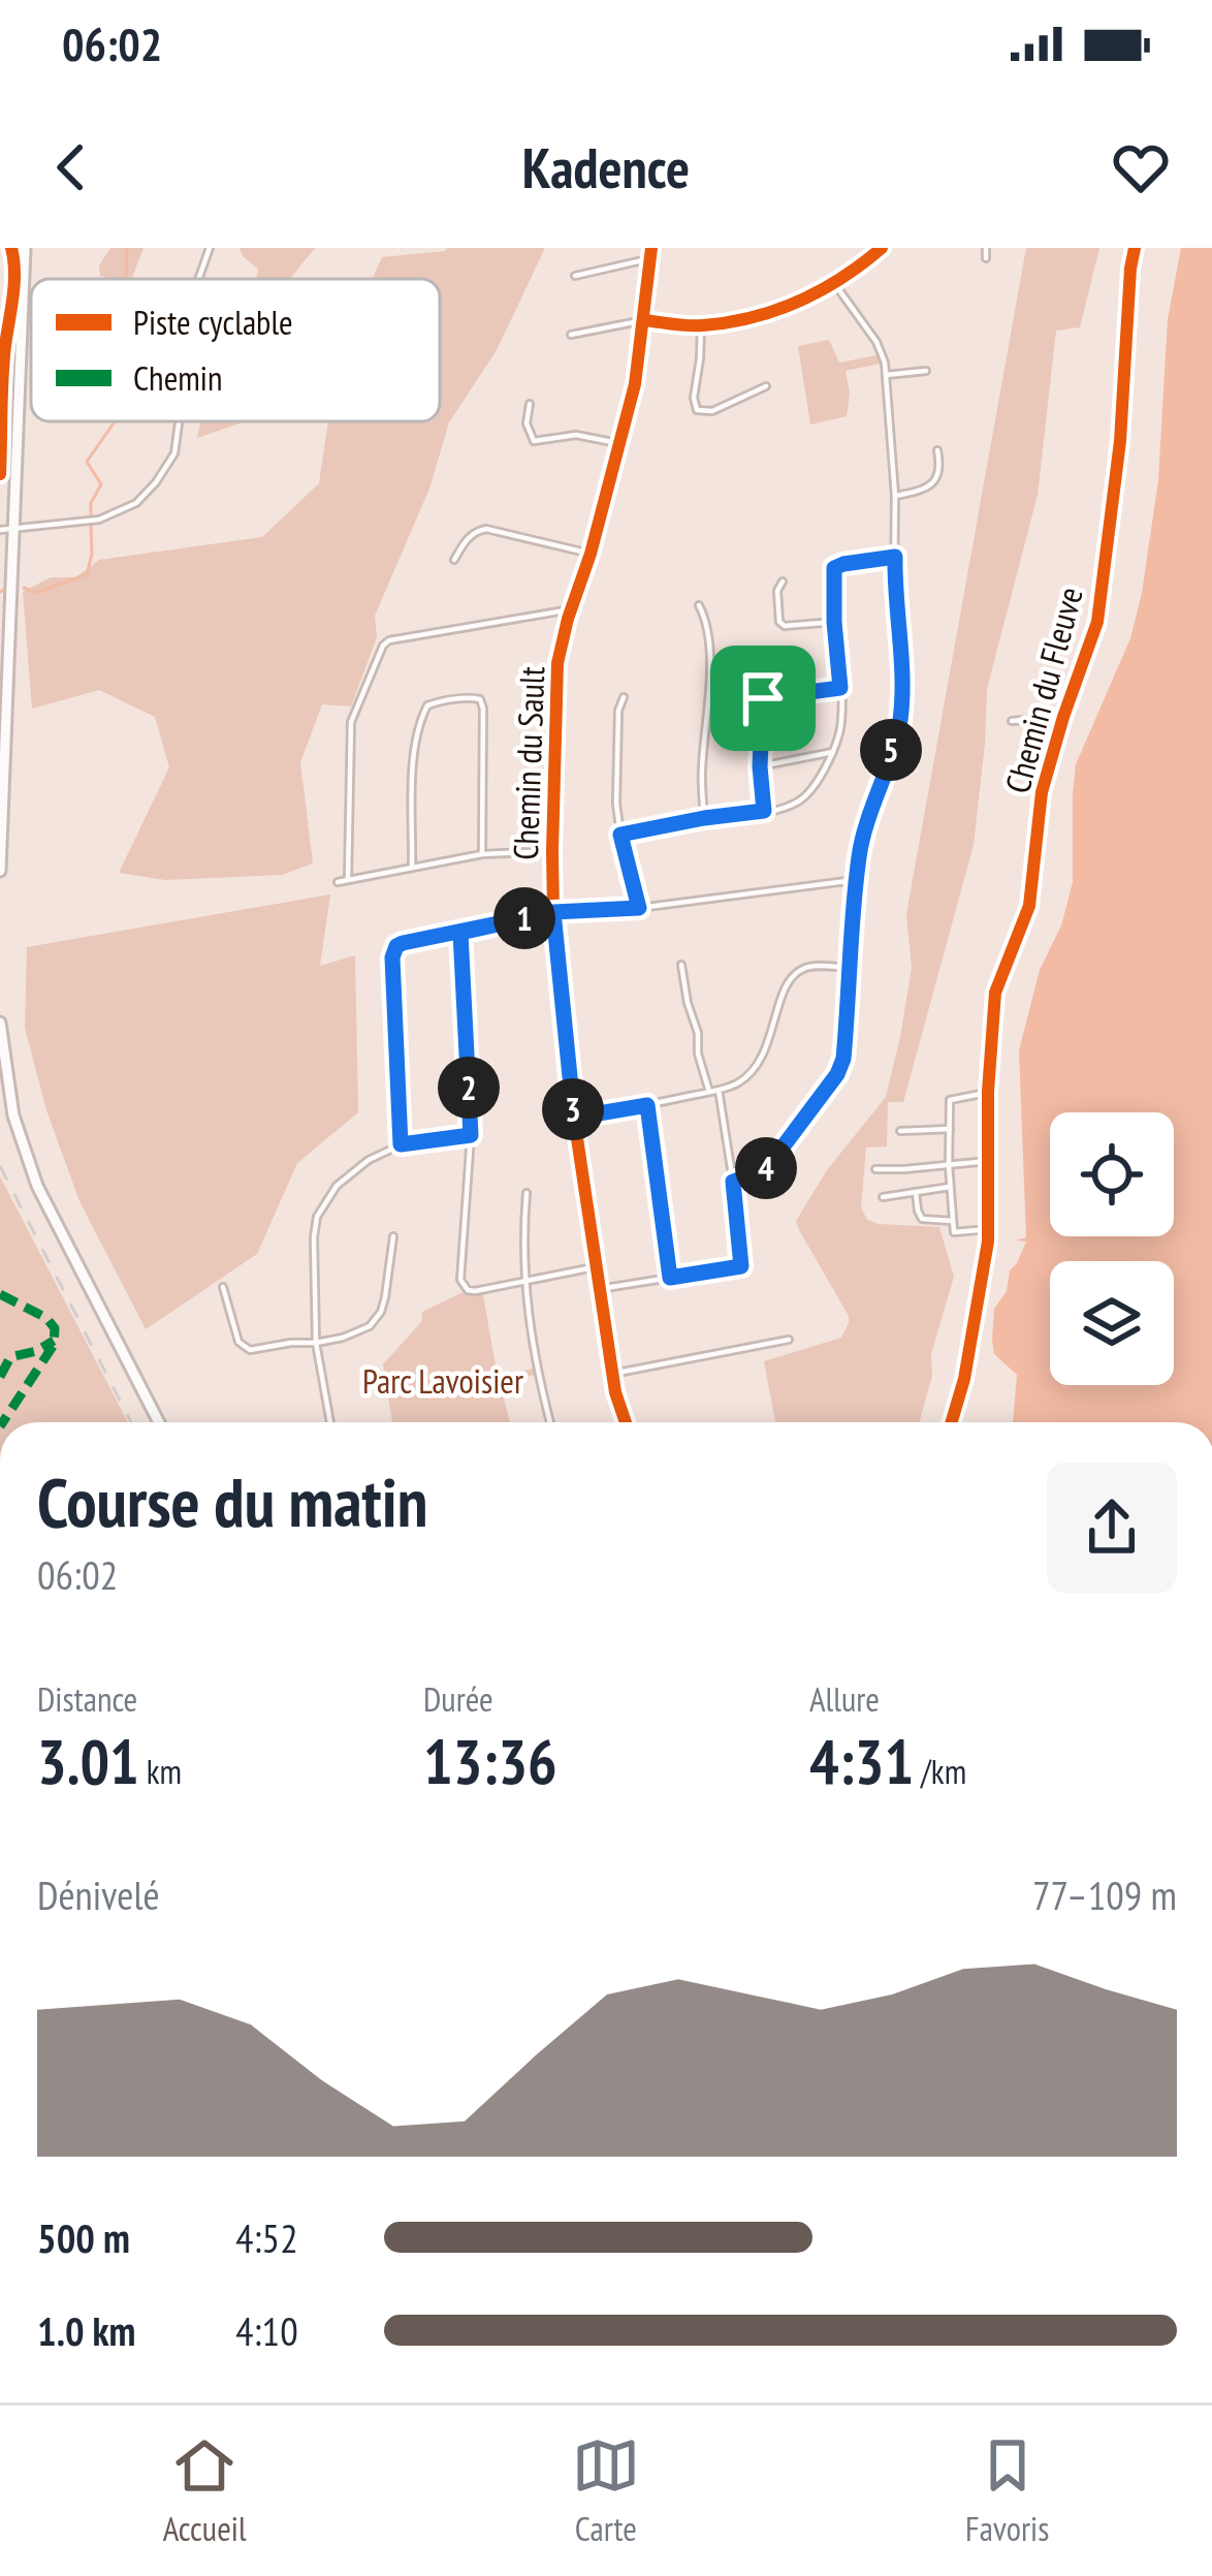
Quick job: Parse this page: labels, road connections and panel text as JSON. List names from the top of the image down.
{
  "streets": {
    "street": ["Chemin du Fleuve", "Chemin du Sault"]
  },
  "parks": ["Parc Lavoisier"],
  "legend": ["Piste cyclable", "Chemin"],
  "page": {
    "status": "06:02",
    "header": "Kadence",
    "pins": [
      "5",
      "1",
      "2",
      "3",
      "4"
    ],
    "heading": ["Course du matin", "06:02"],
    "stats": [
      ["Distance", "3.01 km"],
      ["Durée", "13:36"],
      ["Allure", "4:31 /km"]
    ],
    "chart": ["Dénivelé", "77–109 m"],
    "list": [
      {
        "name": "500 m",
        "note": "4:52"
      },
      {
        "name": "1.0 km",
        "note": "4:10"
      }
    ],
    "tabs": ["Accueil", "Carte", "Favoris"]
  }
}
